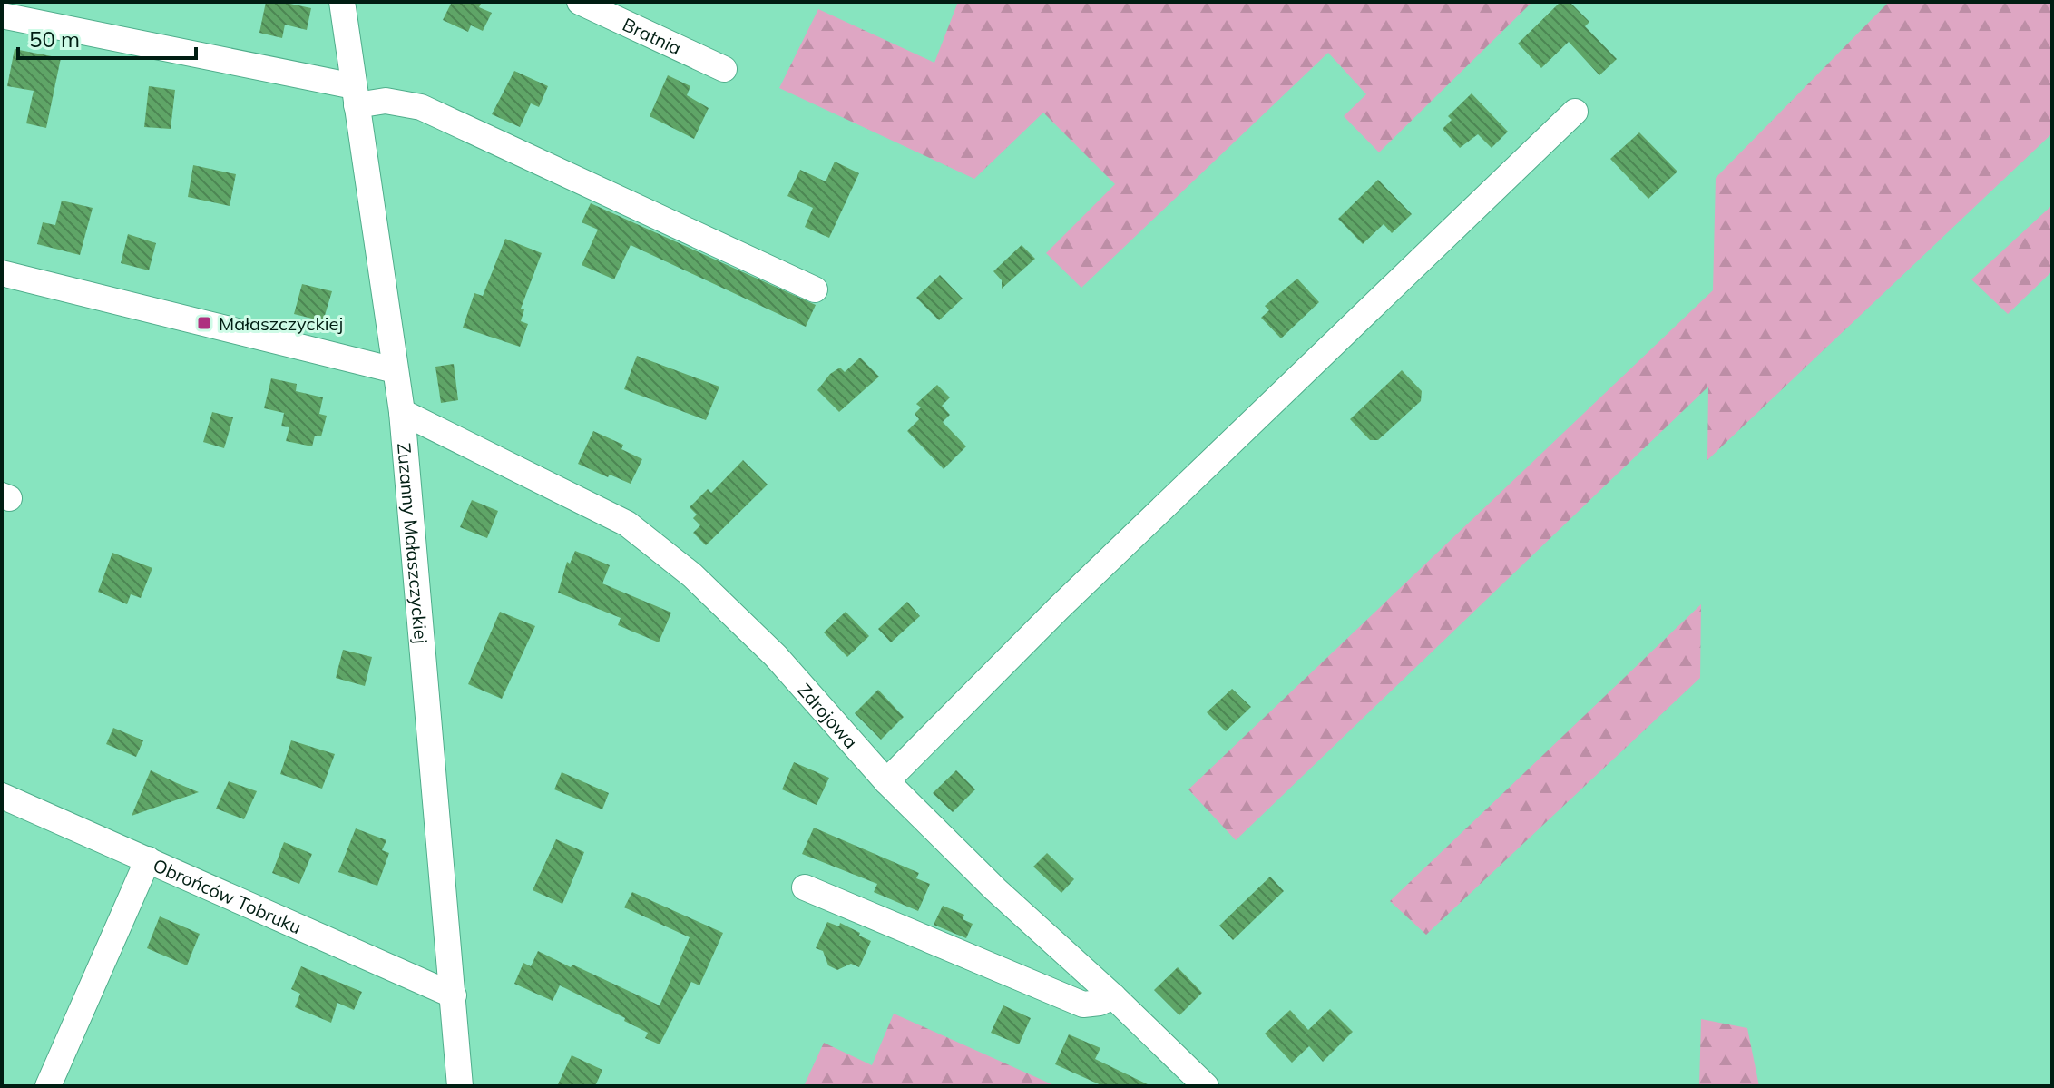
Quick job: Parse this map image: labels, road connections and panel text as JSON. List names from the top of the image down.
{
  "streets": {
    "street": [
      "Bratnia",
      "Zuzanny Małaszczyckiej",
      "Zdrojowa",
      "Obrońców Tobruku"
    ]
  },
  "crossings": [
    ["Zuzanny Małaszczyckiej", "Zdrojowa"],
    ["Zuzanny Małaszczyckiej", "Obrońców Tobruku"]
  ],
  "places": {
    "transit": ["Małaszczyckiej"]
  },
  "scale_bar": "50 m"
}
